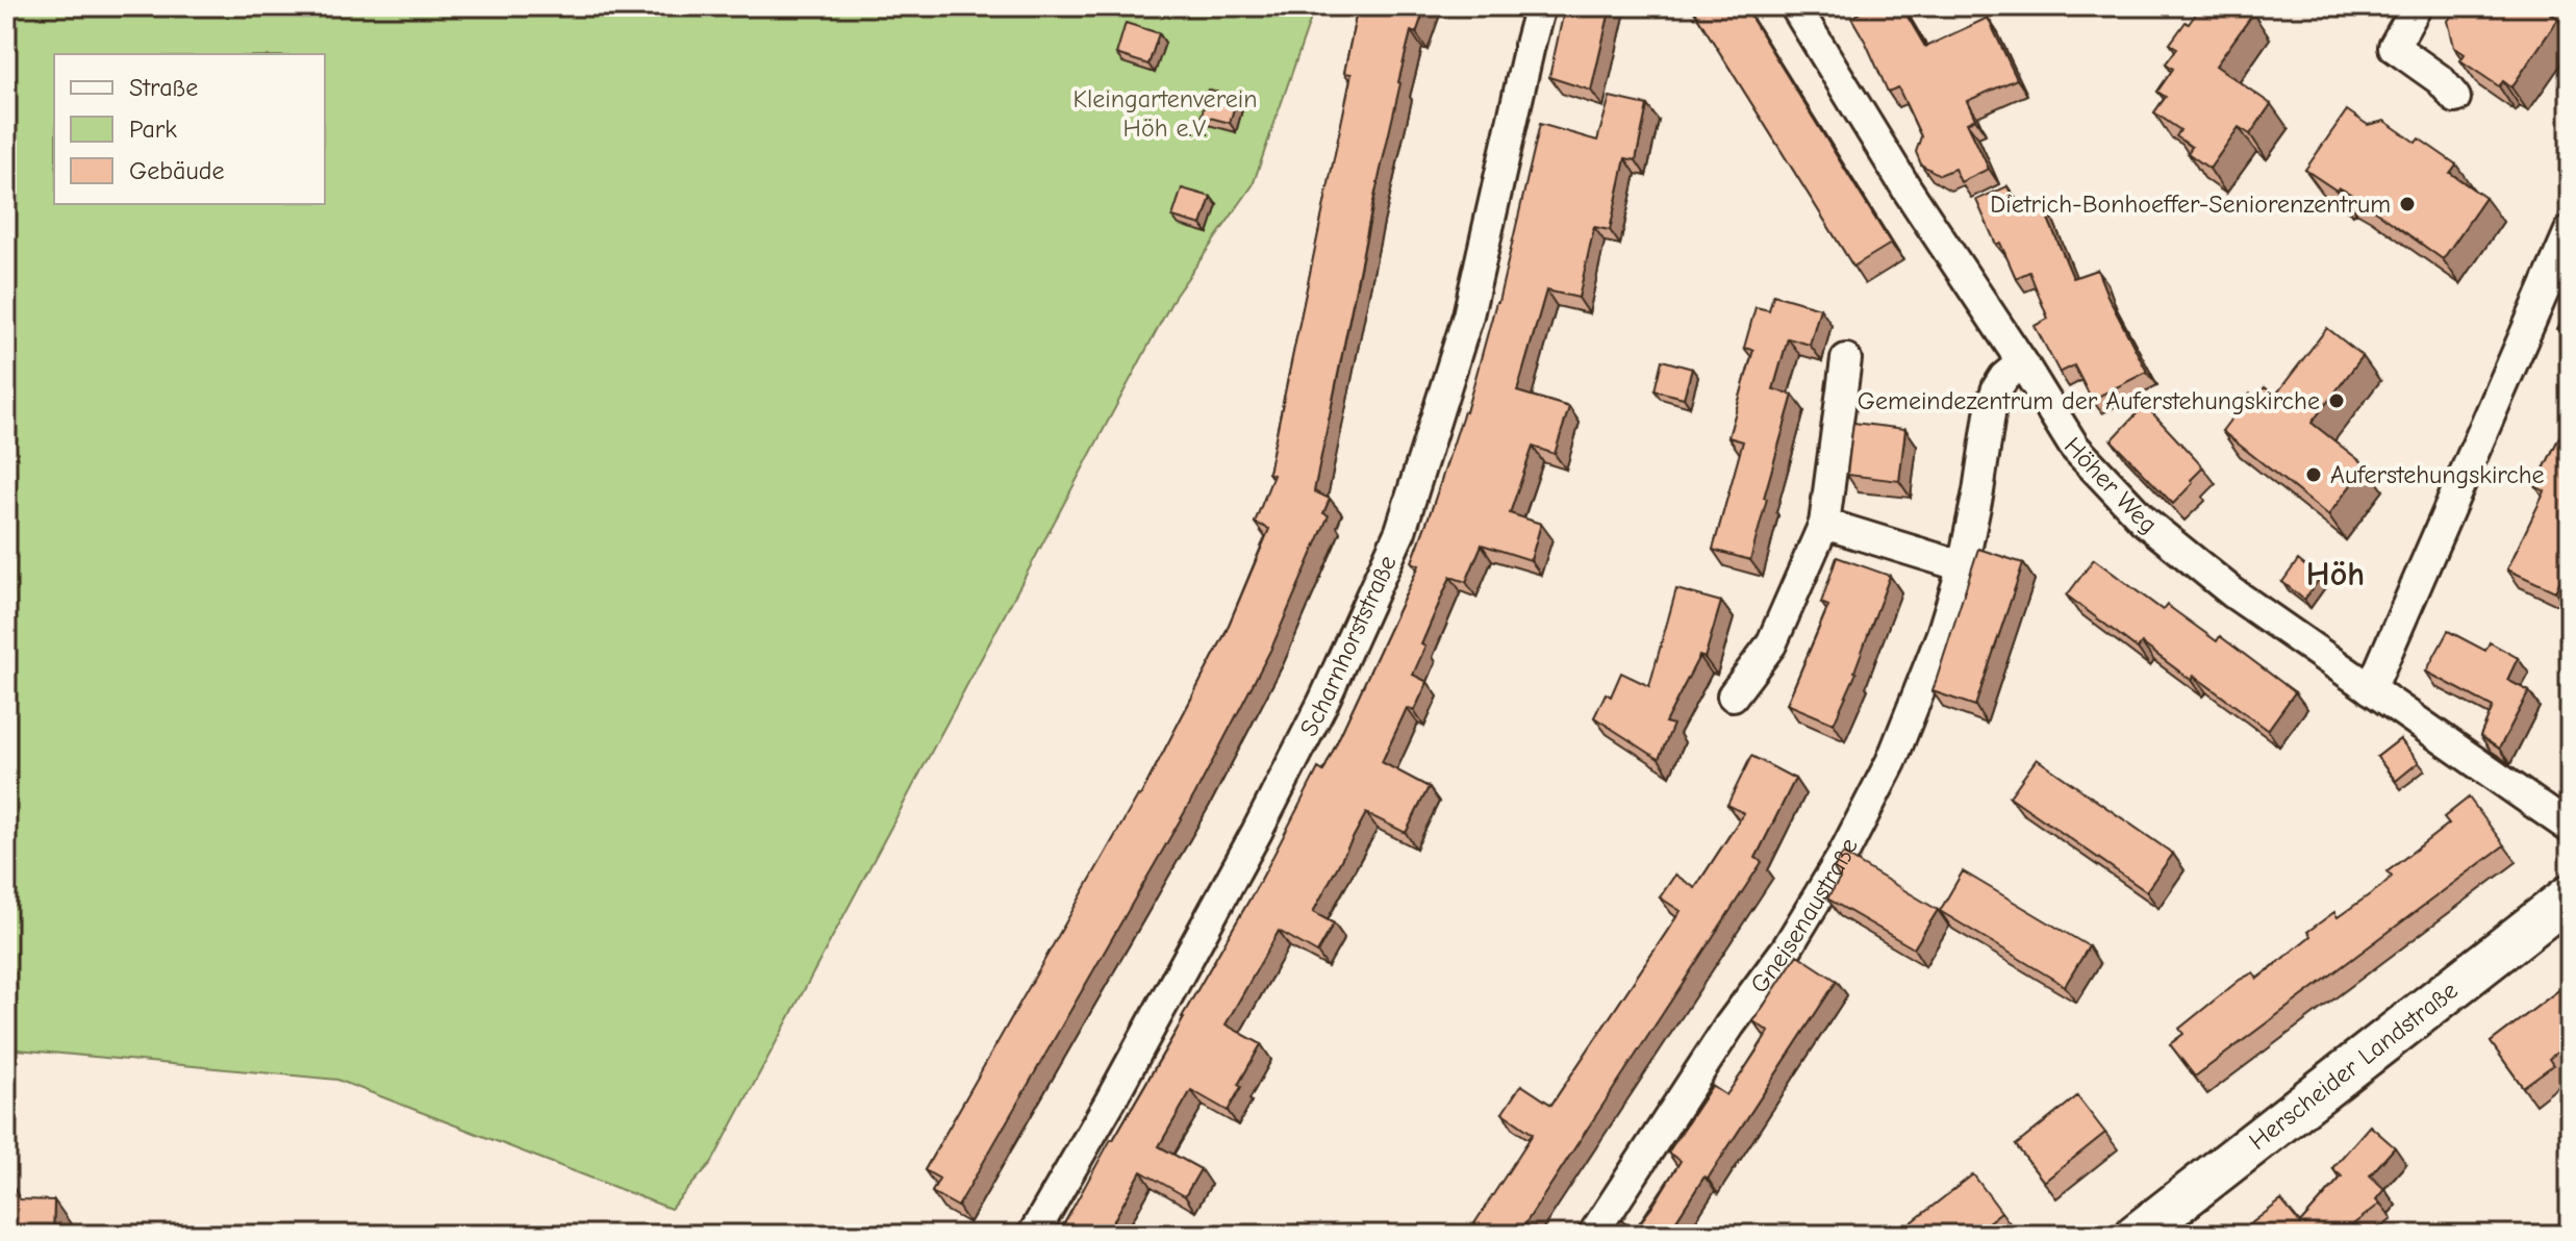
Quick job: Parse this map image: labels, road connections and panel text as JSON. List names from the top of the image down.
{
  "streets": {
    "main road": ["Herscheider Landstraße"],
    "street": ["Höher Weg", "Scharnhorststraße", "Gneisenaustraße"]
  },
  "crossings": [
    ["Höher Weg", "Gneisenaustraße"]
  ],
  "districts": ["Höh"],
  "parks": ["Kleingartenverein Höh e.V."],
  "places": ["Dietrich-Bonhoeffer-Seniorenzentrum", "Gemeindezentrum der Auferstehungskirche", "Auferstehungskirche"],
  "legend": ["Straße", "Park", "Gebäude"]
}
